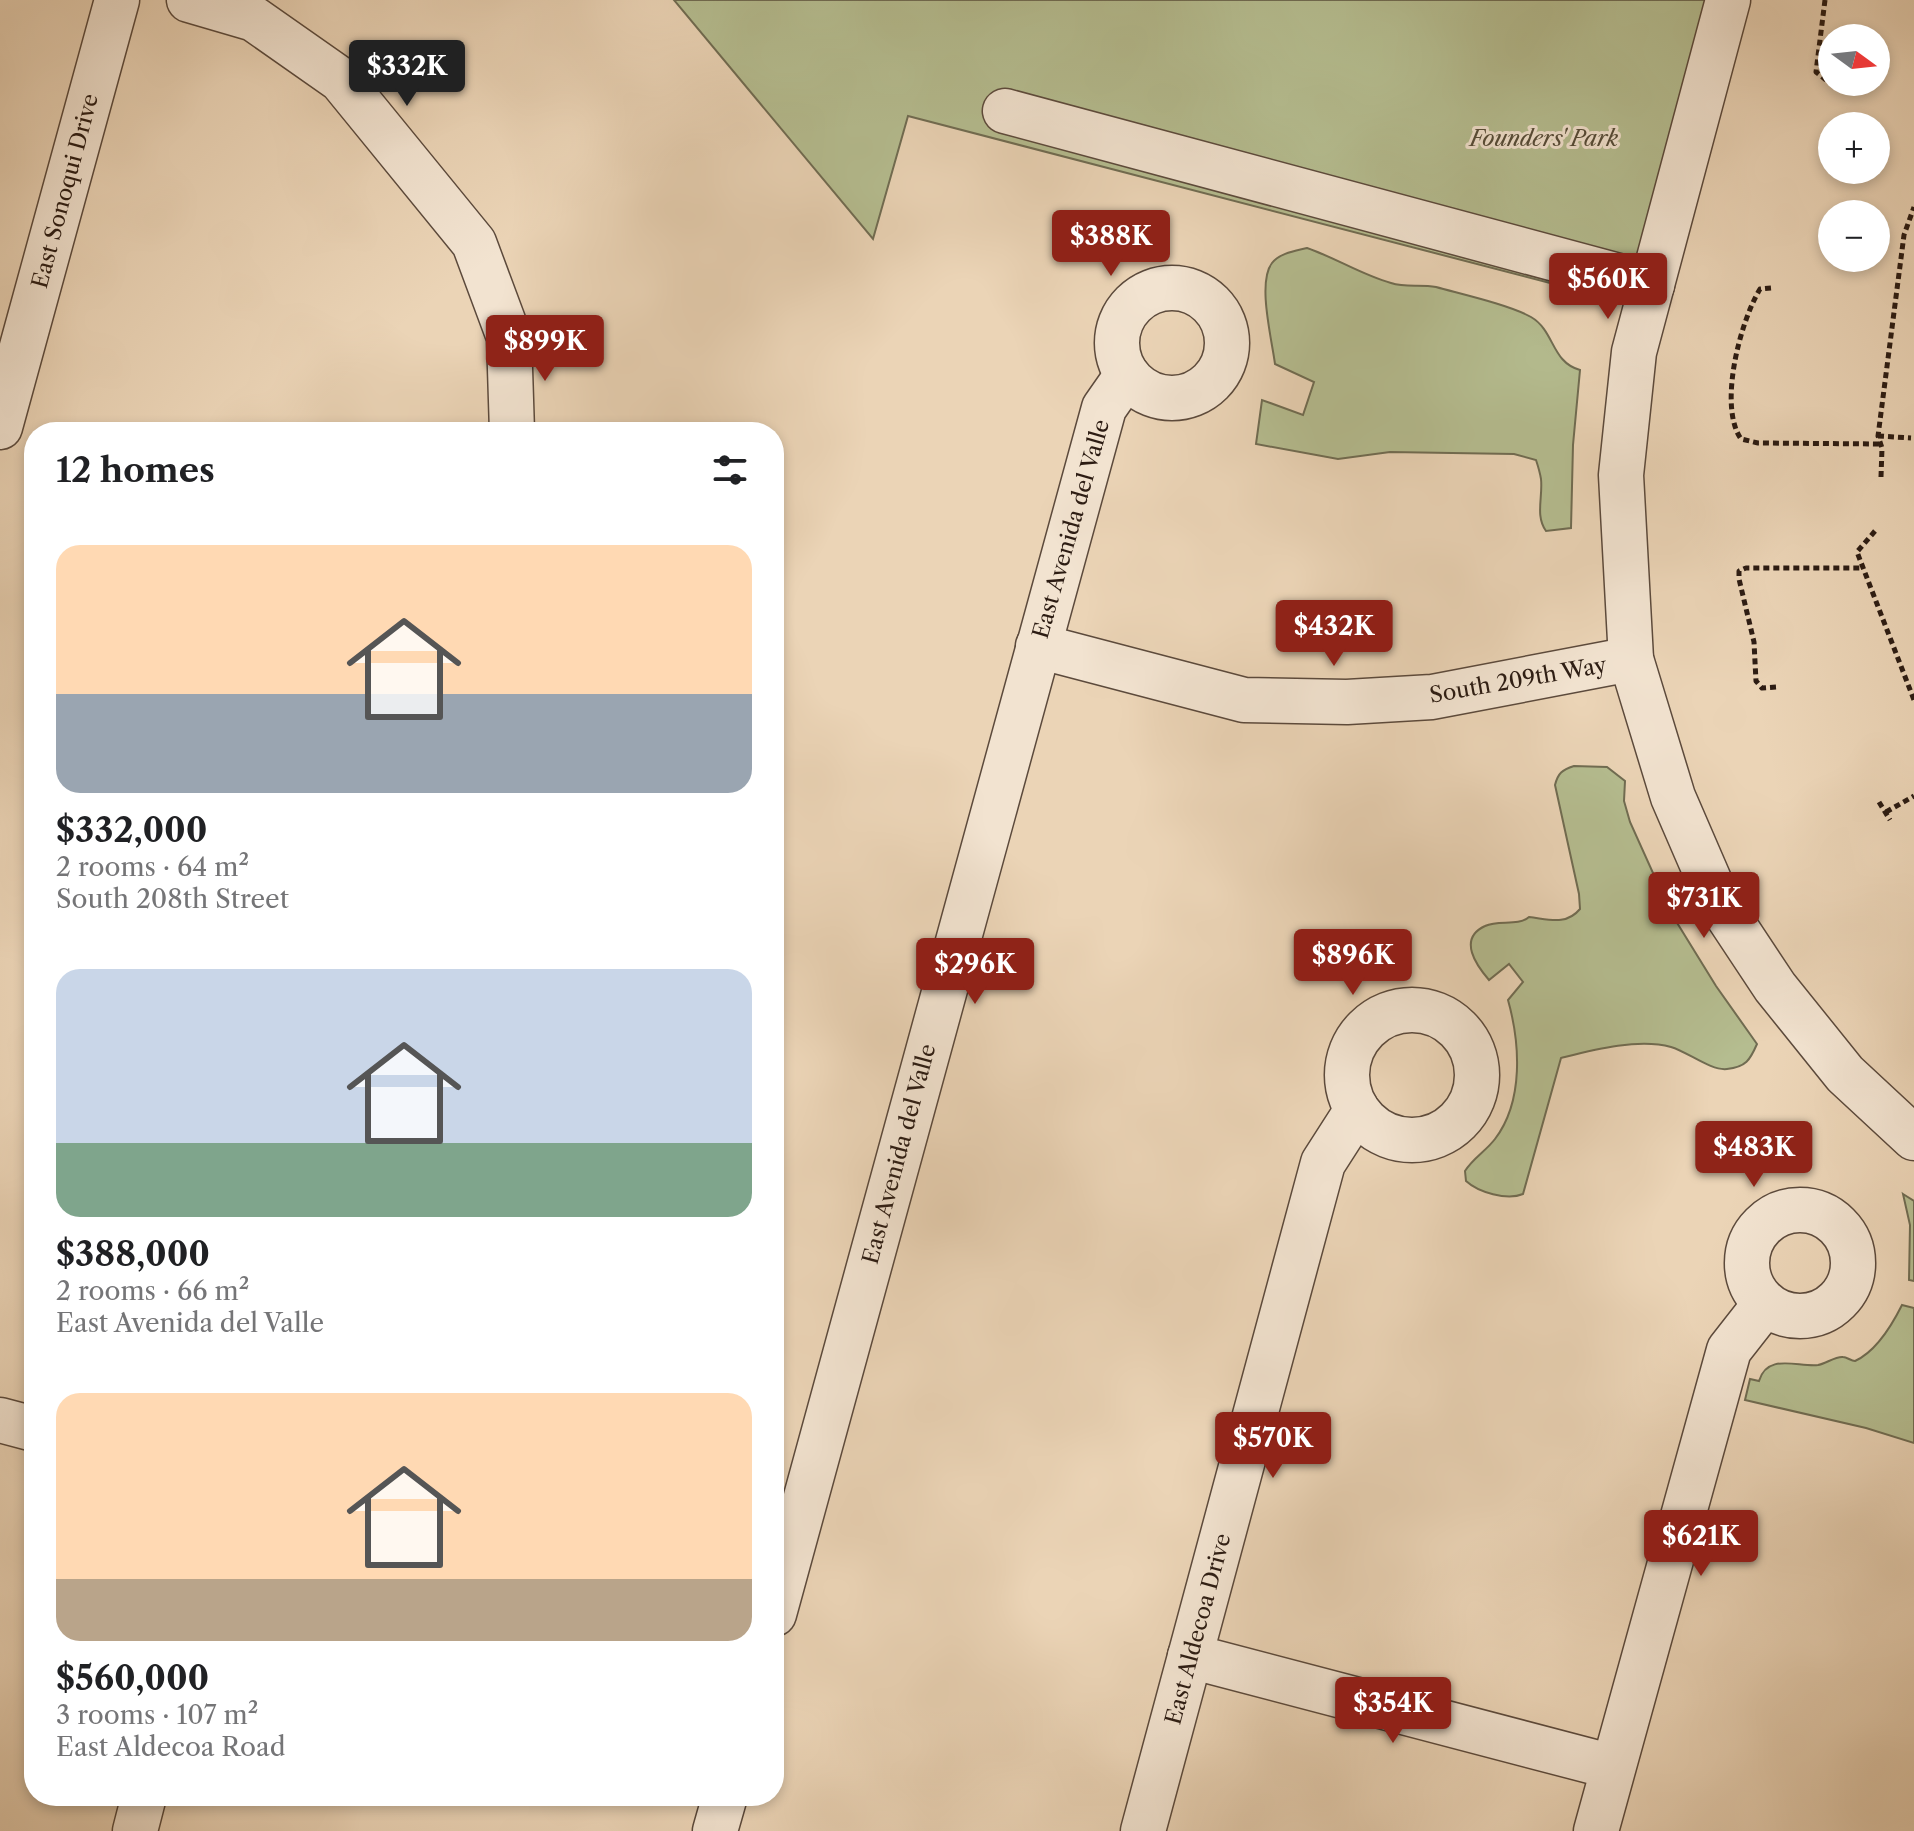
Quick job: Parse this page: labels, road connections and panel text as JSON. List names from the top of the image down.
{
  "streets": {
    "street": [
      "East Sonoqui Drive",
      "East Avenida del Valle",
      "South 209th Way",
      "East Aldecoa Drive"
    ]
  },
  "crossings": [
    ["East Avenida del Valle", "South 209th Way"]
  ],
  "parks": ["Founders' Park"],
  "north": "right",
  "page": {
    "map_buttons": ["+", "−"],
    "price": [
      "$332K",
      "$388K",
      "$560K",
      "$899K",
      "$432K",
      "$731K",
      "$896K",
      "$296K",
      "$483K",
      "$570K",
      "$621K",
      "$354K"
    ],
    "heading": "12 homes",
    "list": [
      {
        "name": "$332,000",
        "note": "2 rooms · 64 m² · South 208th Street"
      },
      {
        "name": "$388,000",
        "note": "2 rooms · 66 m² · East Avenida del Valle"
      },
      {
        "name": "$560,000",
        "note": "3 rooms · 107 m² · East Aldecoa Road"
      }
    ]
  }
}
